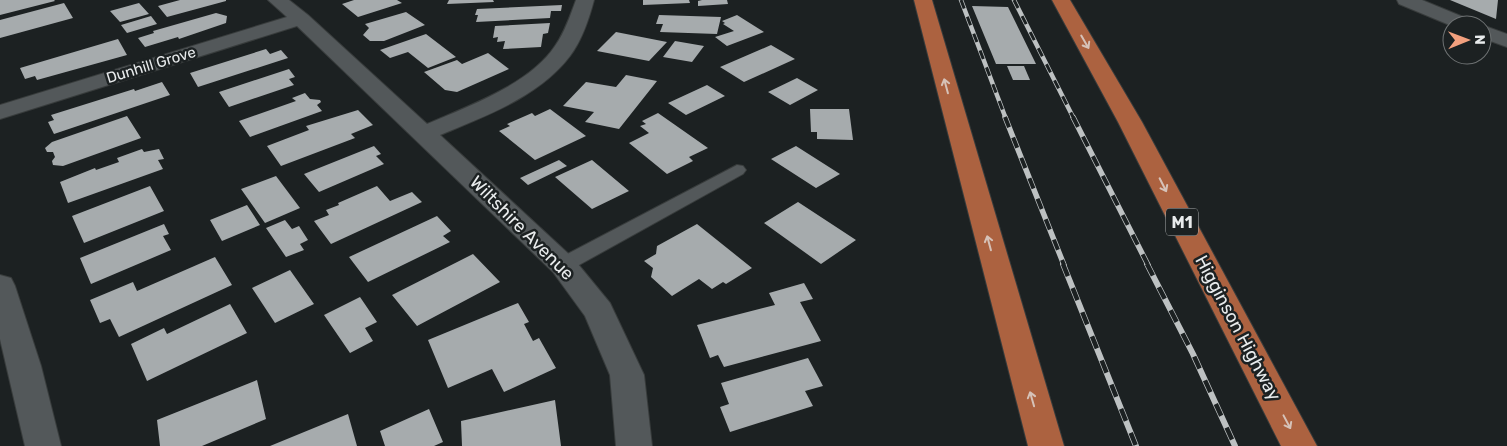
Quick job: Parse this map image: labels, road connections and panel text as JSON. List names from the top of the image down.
{
  "streets": {
    "highway": ["M1", "Higginson Highway"],
    "street": ["Dunhill Grove", "Wiltshire Avenue"]
  },
  "crossings": [
    ["Dunhill Grove", "Wiltshire Avenue"]
  ],
  "north": "right"
}
